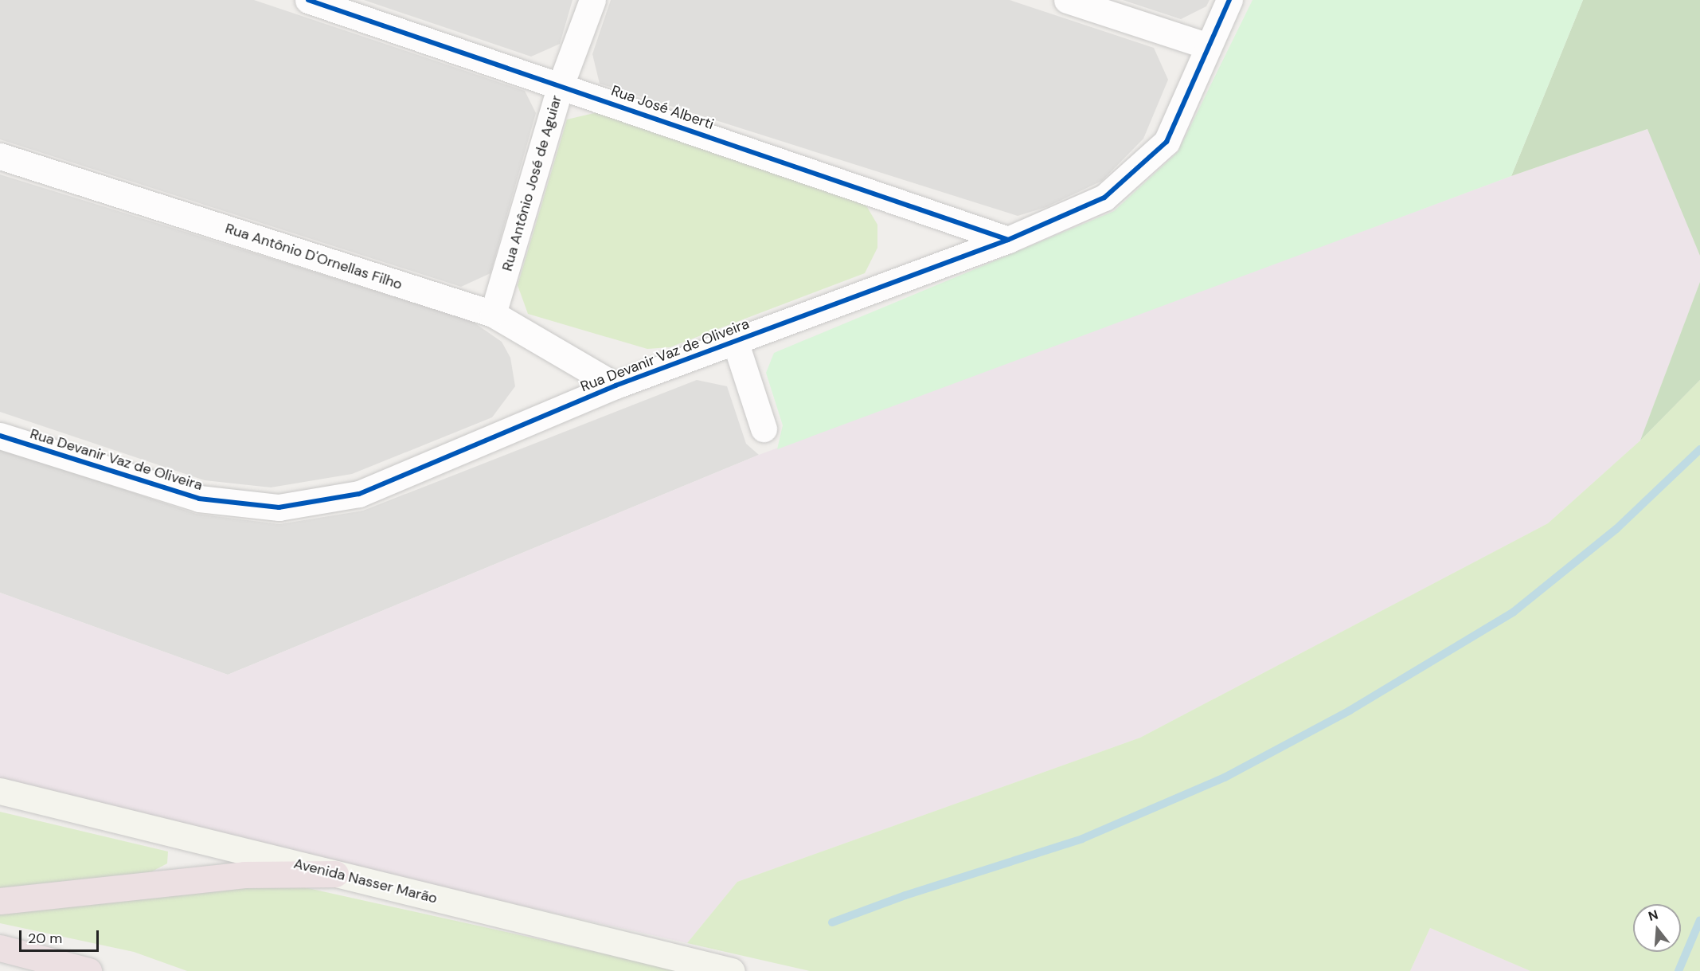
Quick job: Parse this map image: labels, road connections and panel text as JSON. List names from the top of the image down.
{
  "streets": {
    "main road": ["Avenida Nasser Marão"],
    "street": [
      "Rua José Alberti",
      "Rua Antônio José de Aguiar",
      "Rua Antônio D'Ornellas Filho",
      "Rua Devanir Vaz de Oliveira"
    ]
  },
  "crossings": [
    ["Rua José Alberti", "Rua Antônio José de Aguiar"],
    ["Rua José Alberti", "Rua Devanir Vaz de Oliveira"],
    ["Rua Antônio José de Aguiar", "Rua Antônio D'Ornellas Filho"],
    ["Rua Antônio D'Ornellas Filho", "Rua Devanir Vaz de Oliveira"]
  ],
  "scale_bar": "20 m",
  "north": "top"
}
